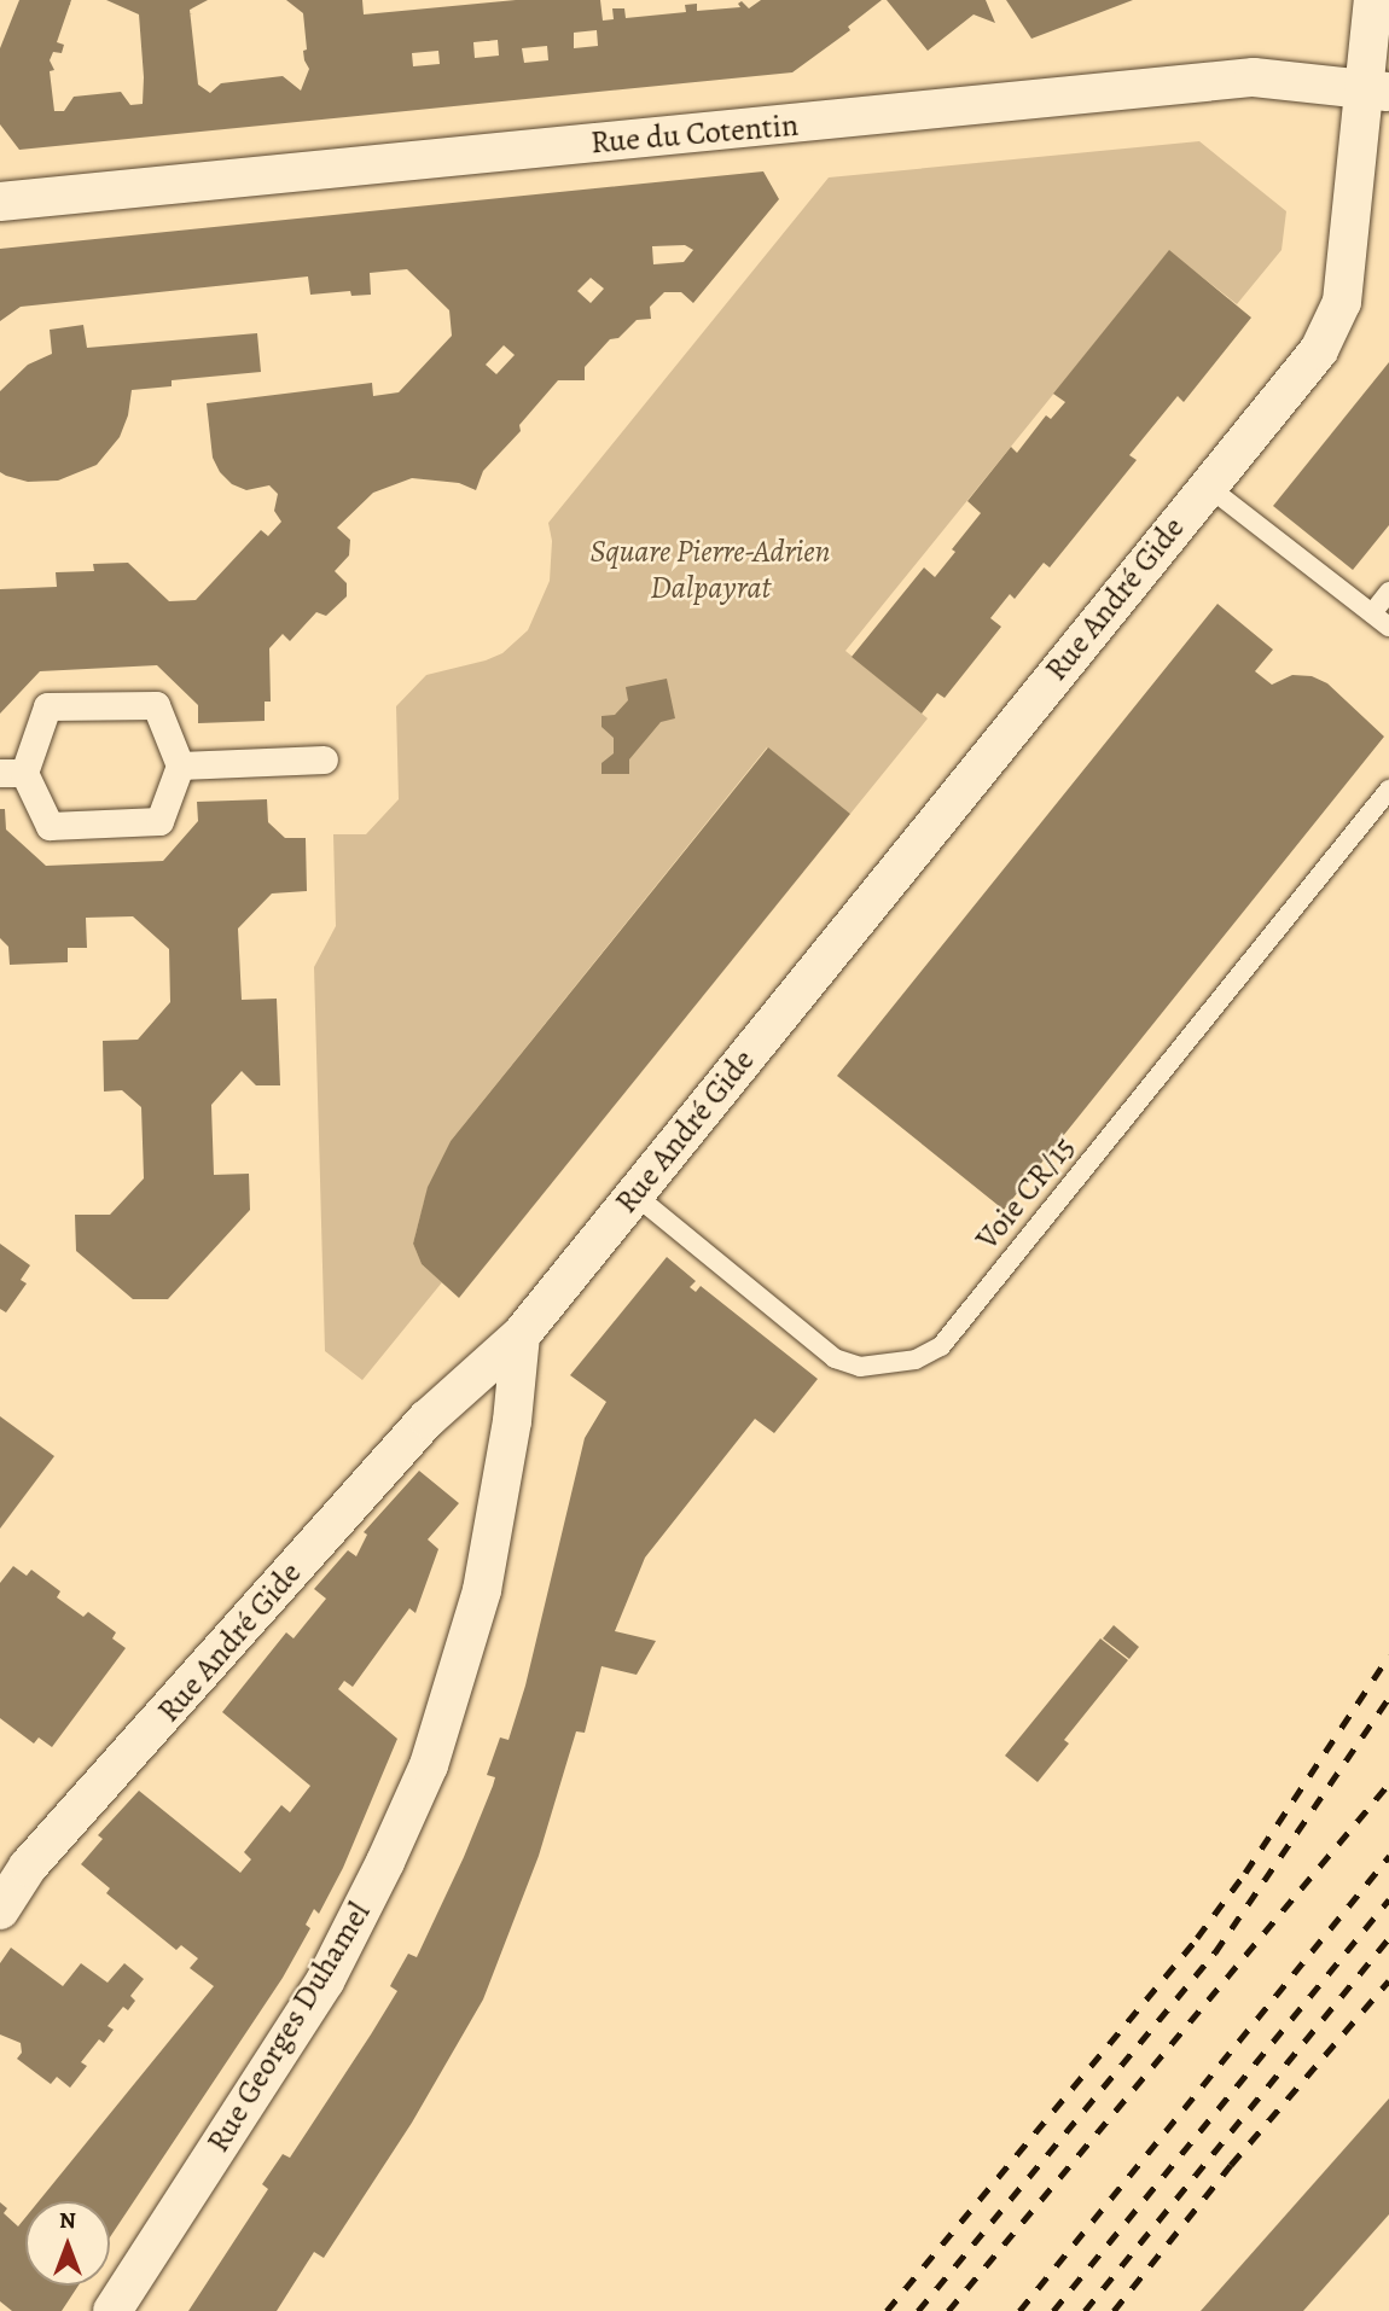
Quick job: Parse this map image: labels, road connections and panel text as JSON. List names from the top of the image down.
{
  "streets": {
    "street": ["Rue du Cotentin", "Rue André Gide", "Rue Georges Duhamel"],
    "lane": ["Voie CR/15"]
  },
  "crossings": [
    ["Rue du Cotentin", "Rue André Gide"],
    ["Rue André Gide", "Voie CR/15"],
    ["Rue André Gide", "Rue Georges Duhamel"]
  ],
  "parks": ["Square Pierre-Adrien Dalpayrat"],
  "north": "top"
}
